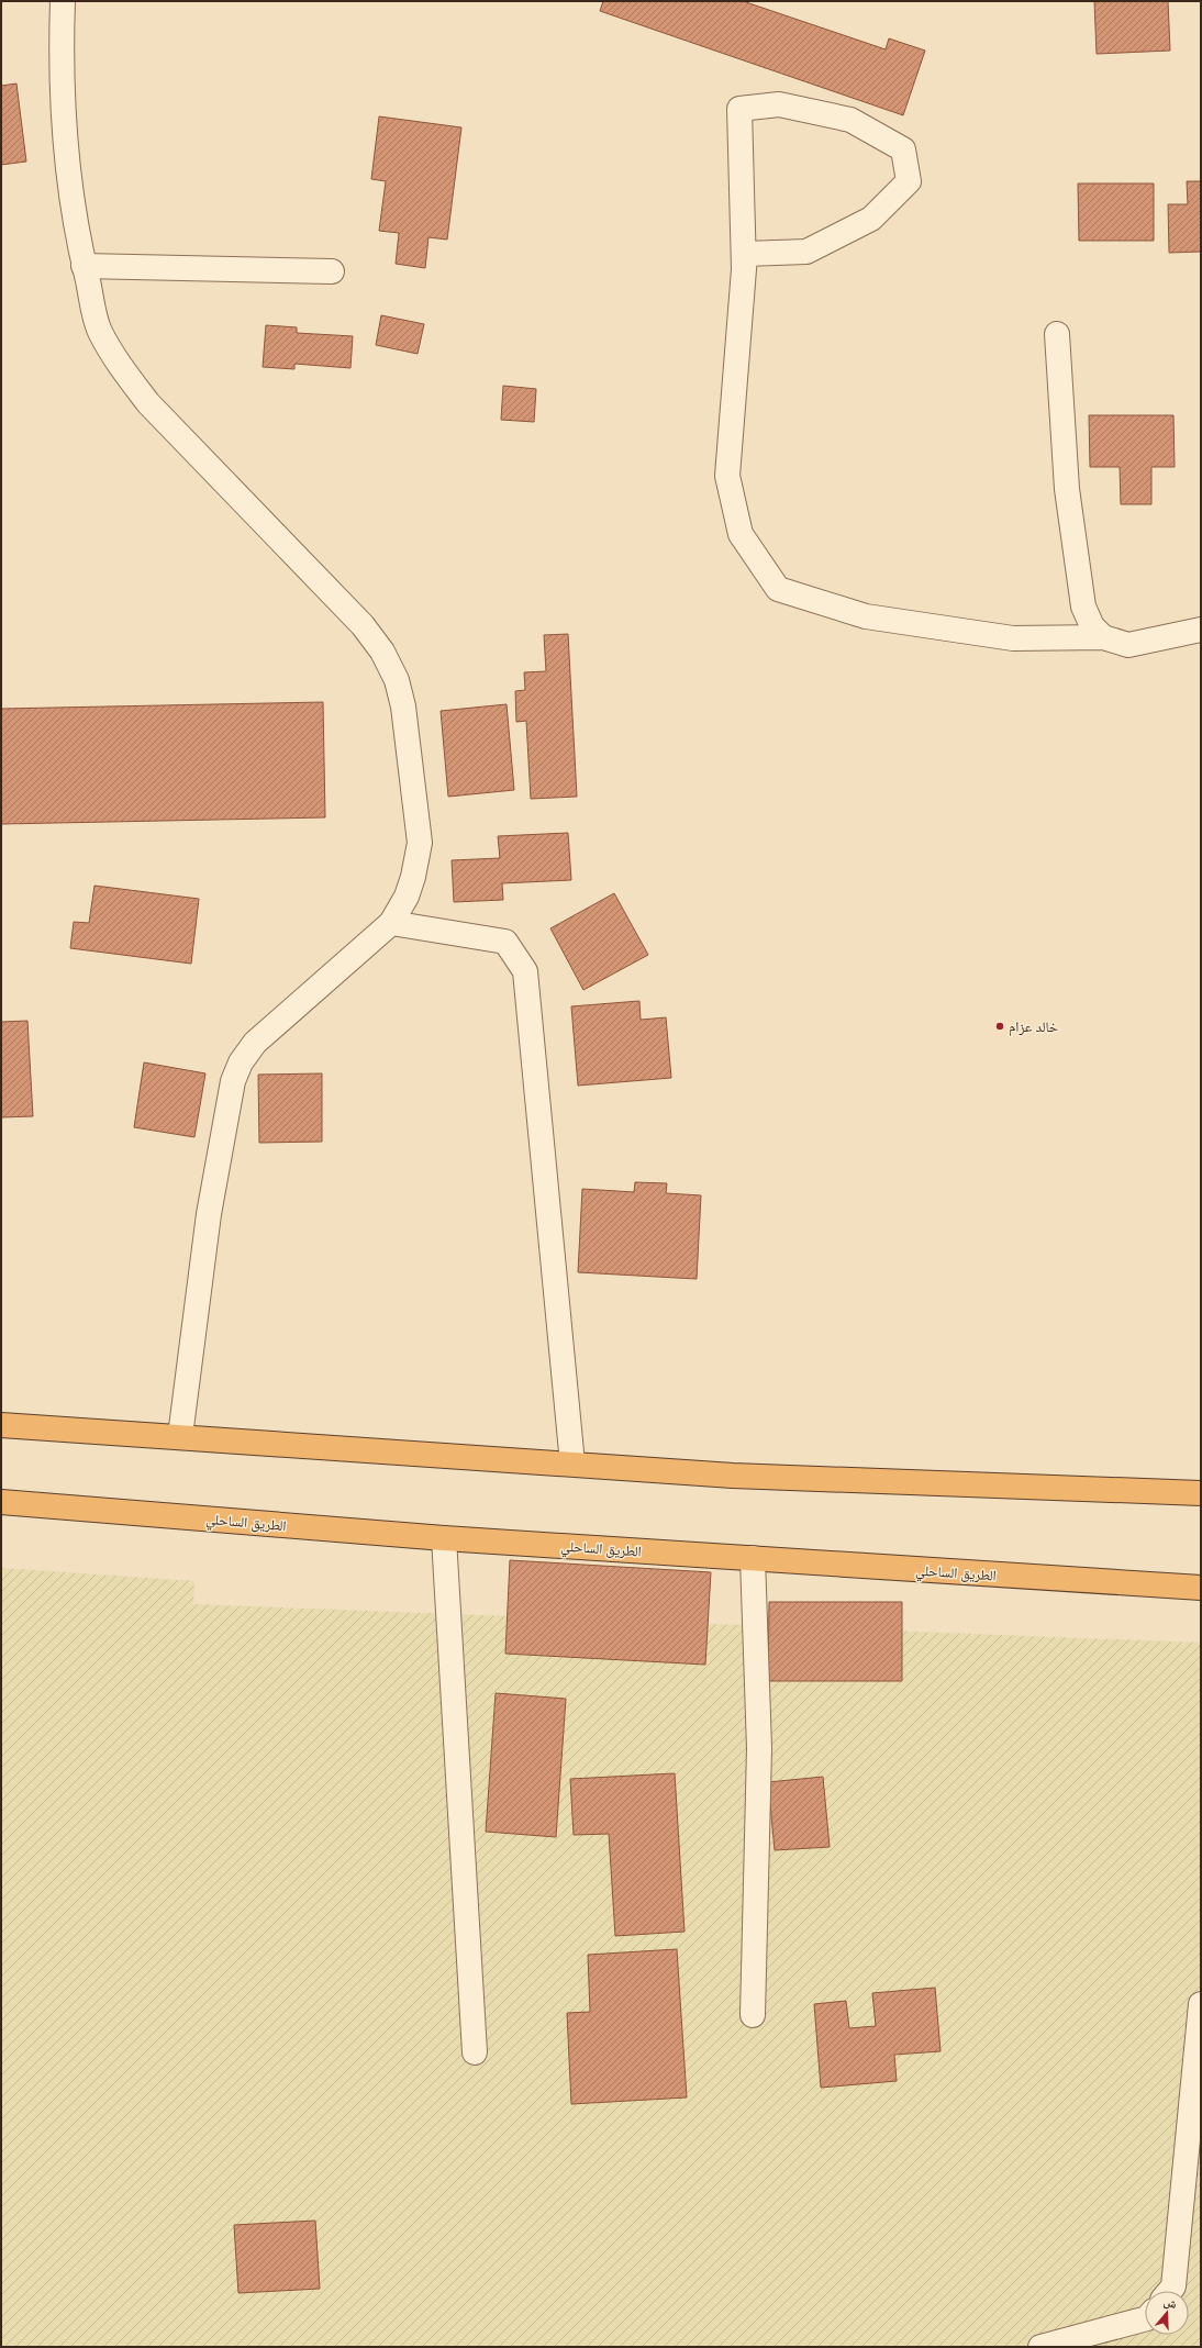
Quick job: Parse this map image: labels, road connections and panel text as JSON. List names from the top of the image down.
{
  "streets": {
    "highway": ["الطريق الساحلي"]
  },
  "places": ["خالد عزام"],
  "north": "top"
}
